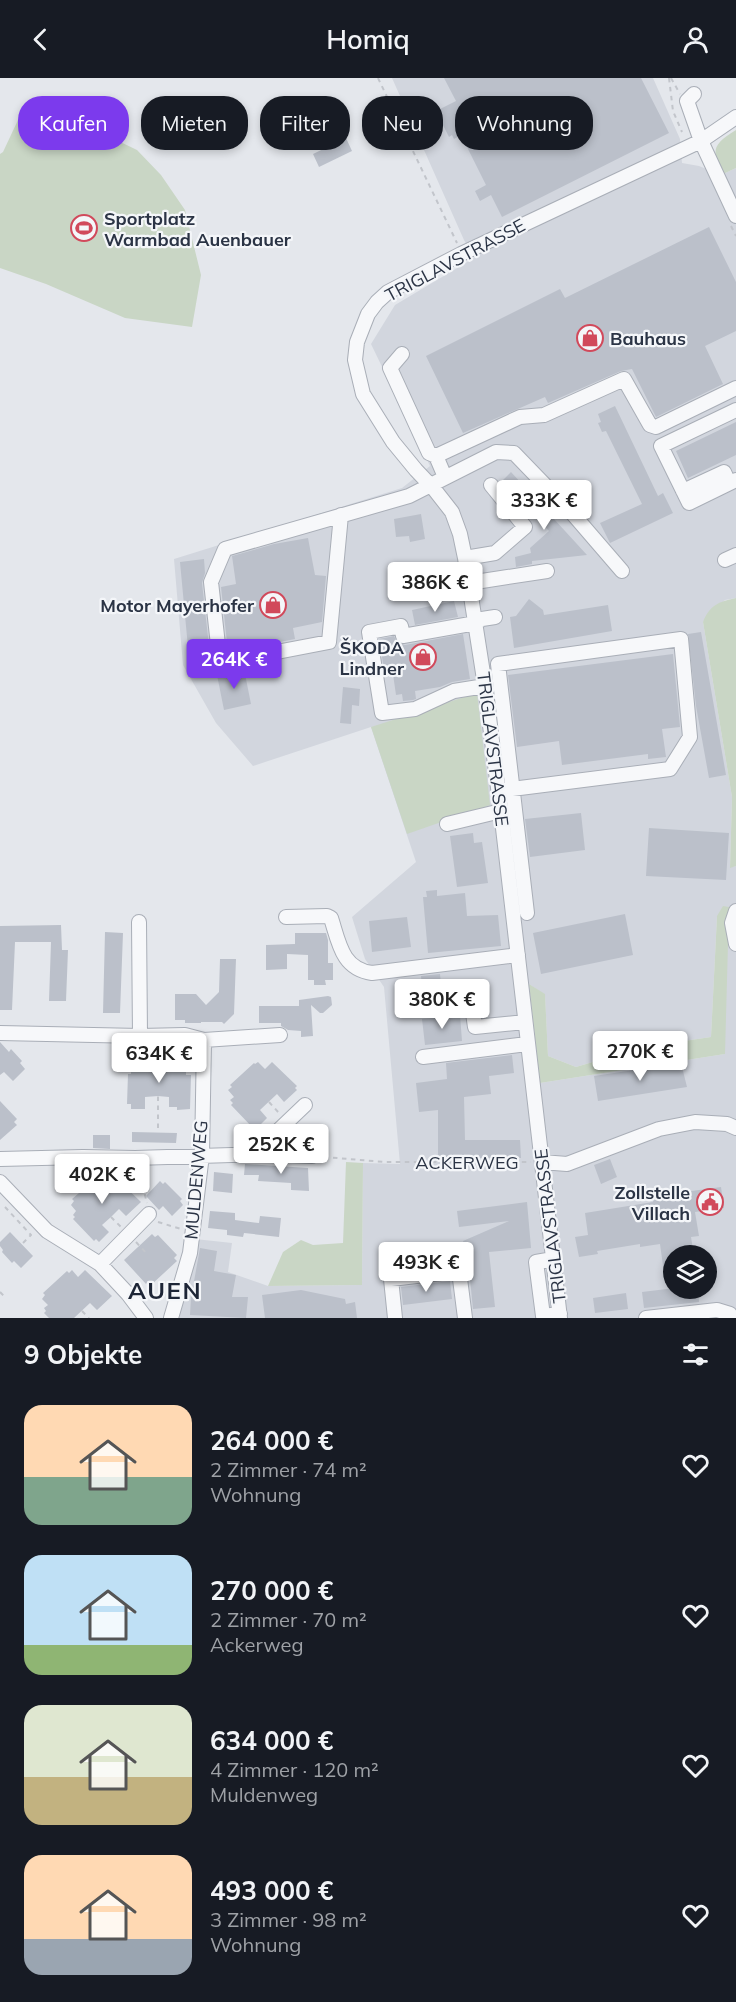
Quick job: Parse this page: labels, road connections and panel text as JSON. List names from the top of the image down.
{
  "streets": {
    "street": ["TRIGLAVSTRASSE", "ACKERWEG", "MULDENWEG"]
  },
  "crossings": [
    ["TRIGLAVSTRASSE", "ACKERWEG"]
  ],
  "districts": ["AUEN"],
  "places": {
    "sports": ["Sportplatz Warmbad Auenbauer"],
    "shop": ["Bauhaus", "Motor Mayerhofer", "ŠKODA Lindner"],
    "public building": ["Zollstelle Villach"]
  },
  "page": {
    "header": "Homiq",
    "chip": [
      "Kaufen",
      "Mieten",
      "Filter",
      "Neu",
      "Wohnung"
    ],
    "price": [
      "333K €",
      "386K €",
      "264K €",
      "380K €",
      "270K €",
      "634K €",
      "252K €",
      "402K €",
      "493K €"
    ],
    "heading": "9 Objekte",
    "list": [
      {
        "name": "264 000 €",
        "note": "2 Zimmer · 74 m² · Wohnung"
      },
      {
        "name": "270 000 €",
        "note": "2 Zimmer · 70 m² · Ackerweg"
      },
      {
        "name": "634 000 €",
        "note": "4 Zimmer · 120 m² · Muldenweg"
      },
      {
        "name": "493 000 €",
        "note": "3 Zimmer · 98 m² · Wohnung"
      }
    ]
  }
}
